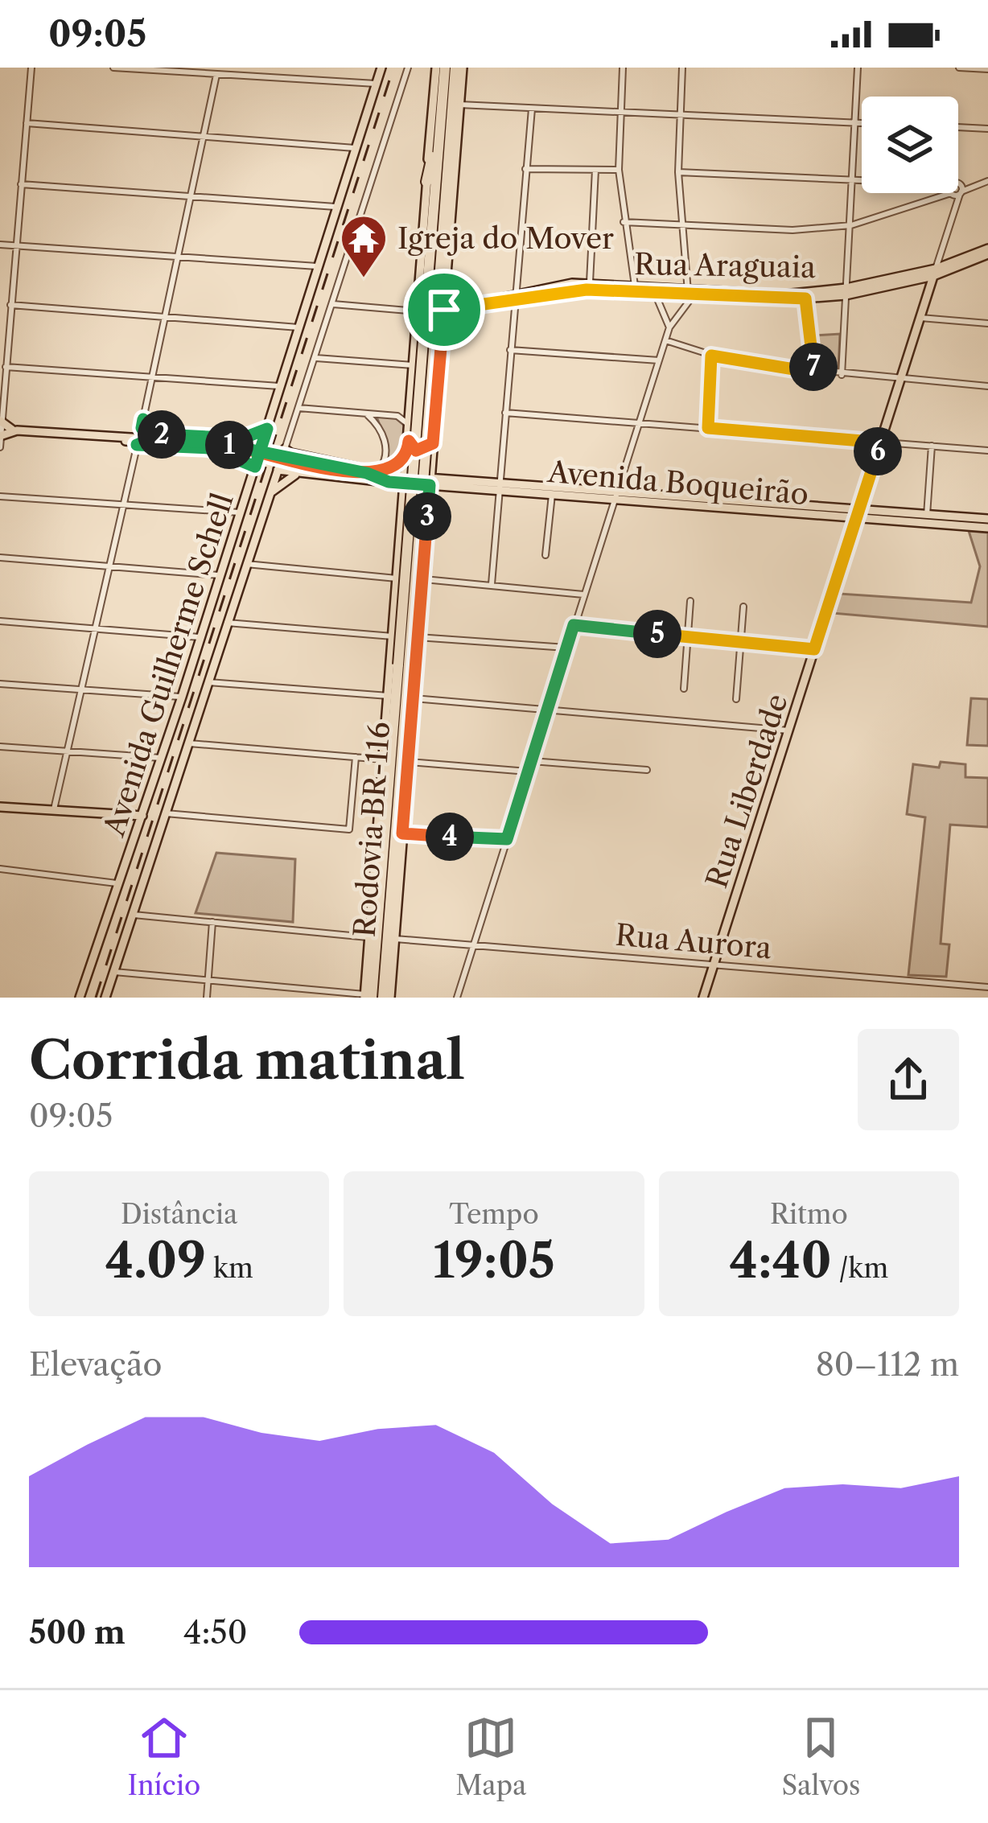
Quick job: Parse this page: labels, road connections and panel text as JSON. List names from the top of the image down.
{
  "streets": {
    "highway": ["Rodovia BR-116"],
    "main road": [
      "Rua Araguaia",
      "Avenida Boqueirão",
      "Avenida Guilherme Schell",
      "Rua Liberdade"
    ],
    "street": ["Rua Aurora"]
  },
  "crossings": [
    ["Rua Araguaia", "Rua Liberdade"],
    ["Avenida Boqueirão", "Rua Liberdade"],
    ["Rua Liberdade", "Rua Aurora"]
  ],
  "places": {
    "temple": ["Igreja do Mover"]
  },
  "page": {
    "status": "09:05",
    "pins": [
      "7",
      "2",
      "1",
      "6",
      "3",
      "5",
      "4"
    ],
    "heading": ["Corrida matinal", "09:05"],
    "stats": [
      ["Distância", "4.09 km"],
      ["Tempo", "19:05"],
      ["Ritmo", "4:40 /km"]
    ],
    "chart": ["Elevação", "80–112 m"],
    "list": [
      {
        "name": "500 m",
        "note": "4:50"
      }
    ],
    "tabs": ["Início", "Mapa", "Salvos"]
  }
}
